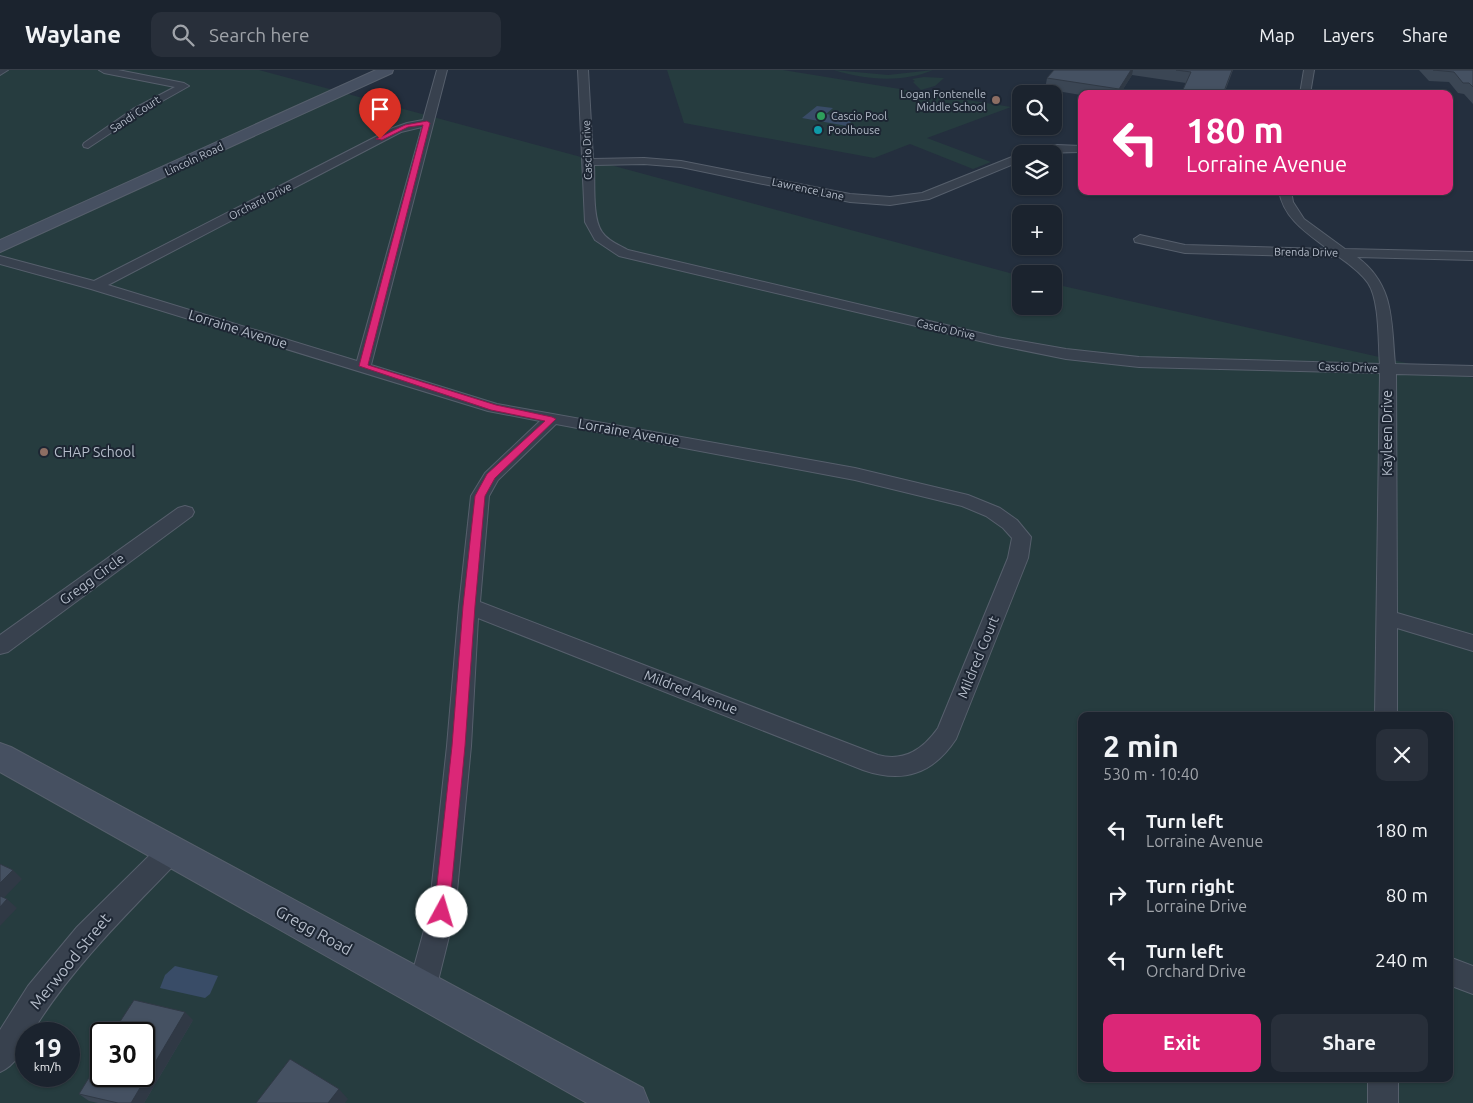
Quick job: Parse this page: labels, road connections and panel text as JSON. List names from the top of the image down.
{
  "streets": {
    "main road": ["Lincoln Road", "Gregg Road"],
    "street": [
      "Sandi Court",
      "Cascio Drive",
      "Lawrence Lane",
      "Orchard Drive",
      "Brenda Drive",
      "Lorraine Avenue",
      "Kayleen Drive",
      "Gregg Circle",
      "Mildred Court",
      "Mildred Avenue",
      "Merwood Street"
    ]
  },
  "crossings": [
    ["Cascio Drive", "Lawrence Lane"],
    ["Cascio Drive", "Kayleen Drive"],
    ["Orchard Drive", "Lorraine Avenue"],
    ["Brenda Drive", "Kayleen Drive"],
    ["Lorraine Avenue", "Mildred Court"],
    ["Mildred Court", "Mildred Avenue"],
    ["Gregg Road", "Merwood Street"]
  ],
  "places": [
    "Logan Fontenelle Middle School",
    "Cascio Pool",
    "Poolhouse",
    "CHAP School"
  ],
  "page": {
    "header": "Waylane",
    "search": "Search here",
    "nav": ["Map", "Layers", "Share"],
    "map_buttons": ["+", "−"],
    "turn": ["180 m", "Lorraine Avenue"],
    "heading": ["2 min", "530 m · 10:40"],
    "list": [
      {
        "name": "Turn left",
        "note": "Lorraine Avenue",
        "value": "180 m"
      },
      {
        "name": "Turn right",
        "note": "Lorraine Drive",
        "value": "80 m"
      },
      {
        "name": "Turn left",
        "note": "Orchard Drive",
        "value": "240 m"
      }
    ],
    "buttons": ["Exit", "Share"],
    "speed": "19 km/h",
    "limit": "30"
  }
}
